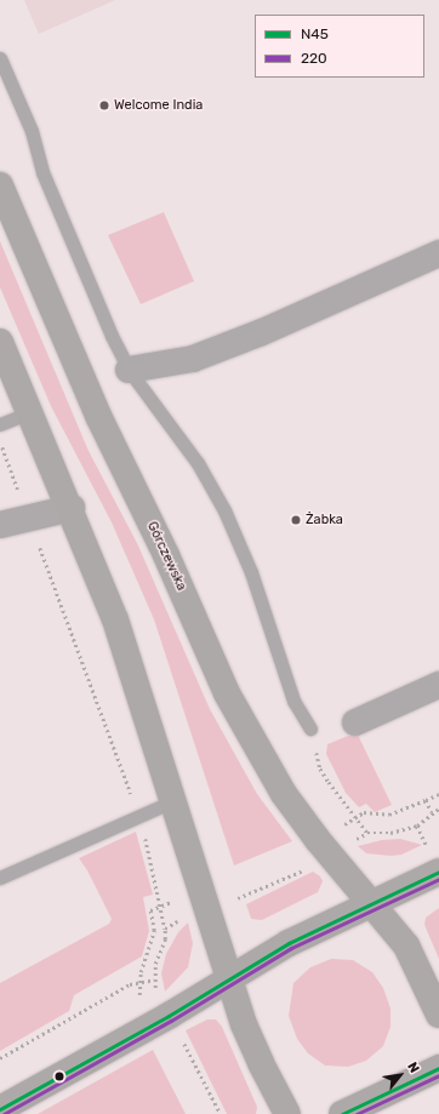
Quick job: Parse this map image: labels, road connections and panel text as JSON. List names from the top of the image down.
{
  "streets": {
    "main road": ["Górczewska"]
  },
  "places": ["Welcome India", "Żabka"],
  "lines": ["transit line N45", "transit line 220"],
  "legend": ["N45", "220"],
  "north": "top right"
}
